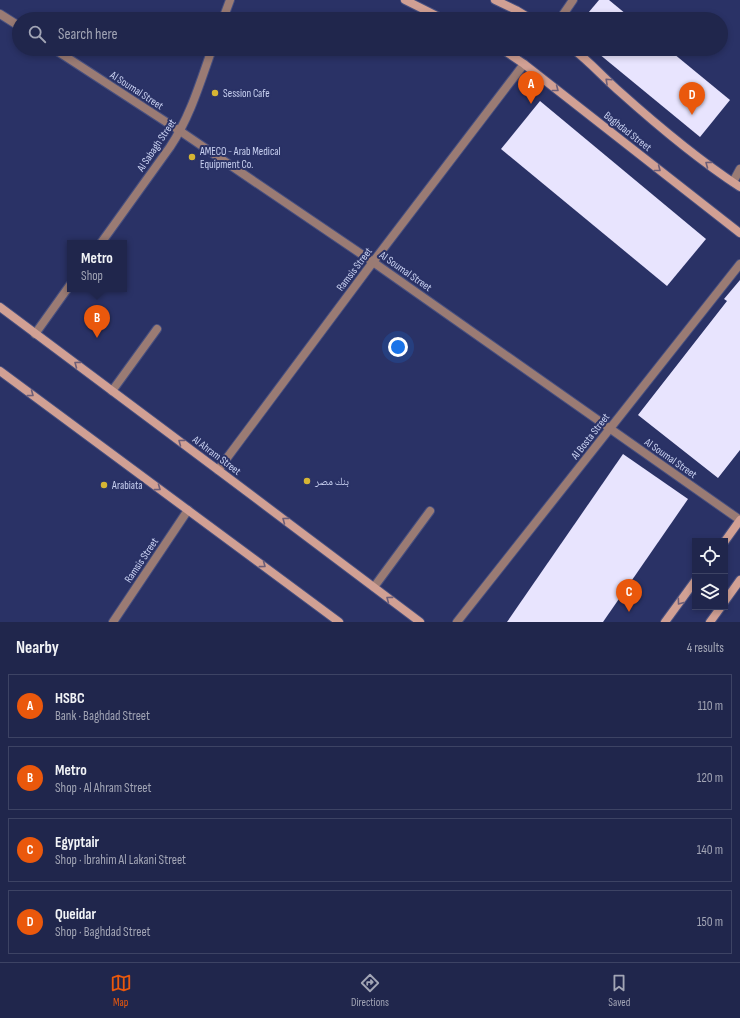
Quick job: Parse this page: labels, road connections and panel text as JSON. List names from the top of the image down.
{
  "streets": {
    "main road": ["Baghdad Street", "Al Ahram Street"],
    "street": [
      "Al Soumal Street",
      "Al Sabagh Street",
      "Ramsis Street",
      "Al Bosta Street"
    ]
  },
  "crossings": [
    ["Al Soumal Street", "Al Sabagh Street"],
    ["Al Soumal Street", "Ramsis Street"],
    ["Al Soumal Street", "Al Bosta Street"],
    ["Baghdad Street", "Ramsis Street"],
    ["Ramsis Street", "Al Ahram Street"]
  ],
  "places": [
    "Session Cafe",
    "AMECO - Arab Medical Equipment Co.",
    "بنك مصر",
    "Arabiata"
  ],
  "page": {
    "search": "Search here",
    "pins": [
      "A",
      "D",
      "B",
      "C"
    ],
    "popup": ["Metro", "Shop"],
    "heading": ["Nearby", "4 results"],
    "list": [
      {
        "mark": "A",
        "name": "HSBC",
        "note": "Bank · Baghdad Street",
        "value": "110 m"
      },
      {
        "mark": "B",
        "name": "Metro",
        "note": "Shop · Al Ahram Street",
        "value": "120 m"
      },
      {
        "mark": "C",
        "name": "Egyptair",
        "note": "Shop · Ibrahim Al Lakani Street",
        "value": "140 m"
      },
      {
        "mark": "D",
        "name": "Queidar",
        "note": "Shop · Baghdad Street",
        "value": "150 m"
      }
    ],
    "nav": ["Map", "Directions", "Saved"]
  }
}
